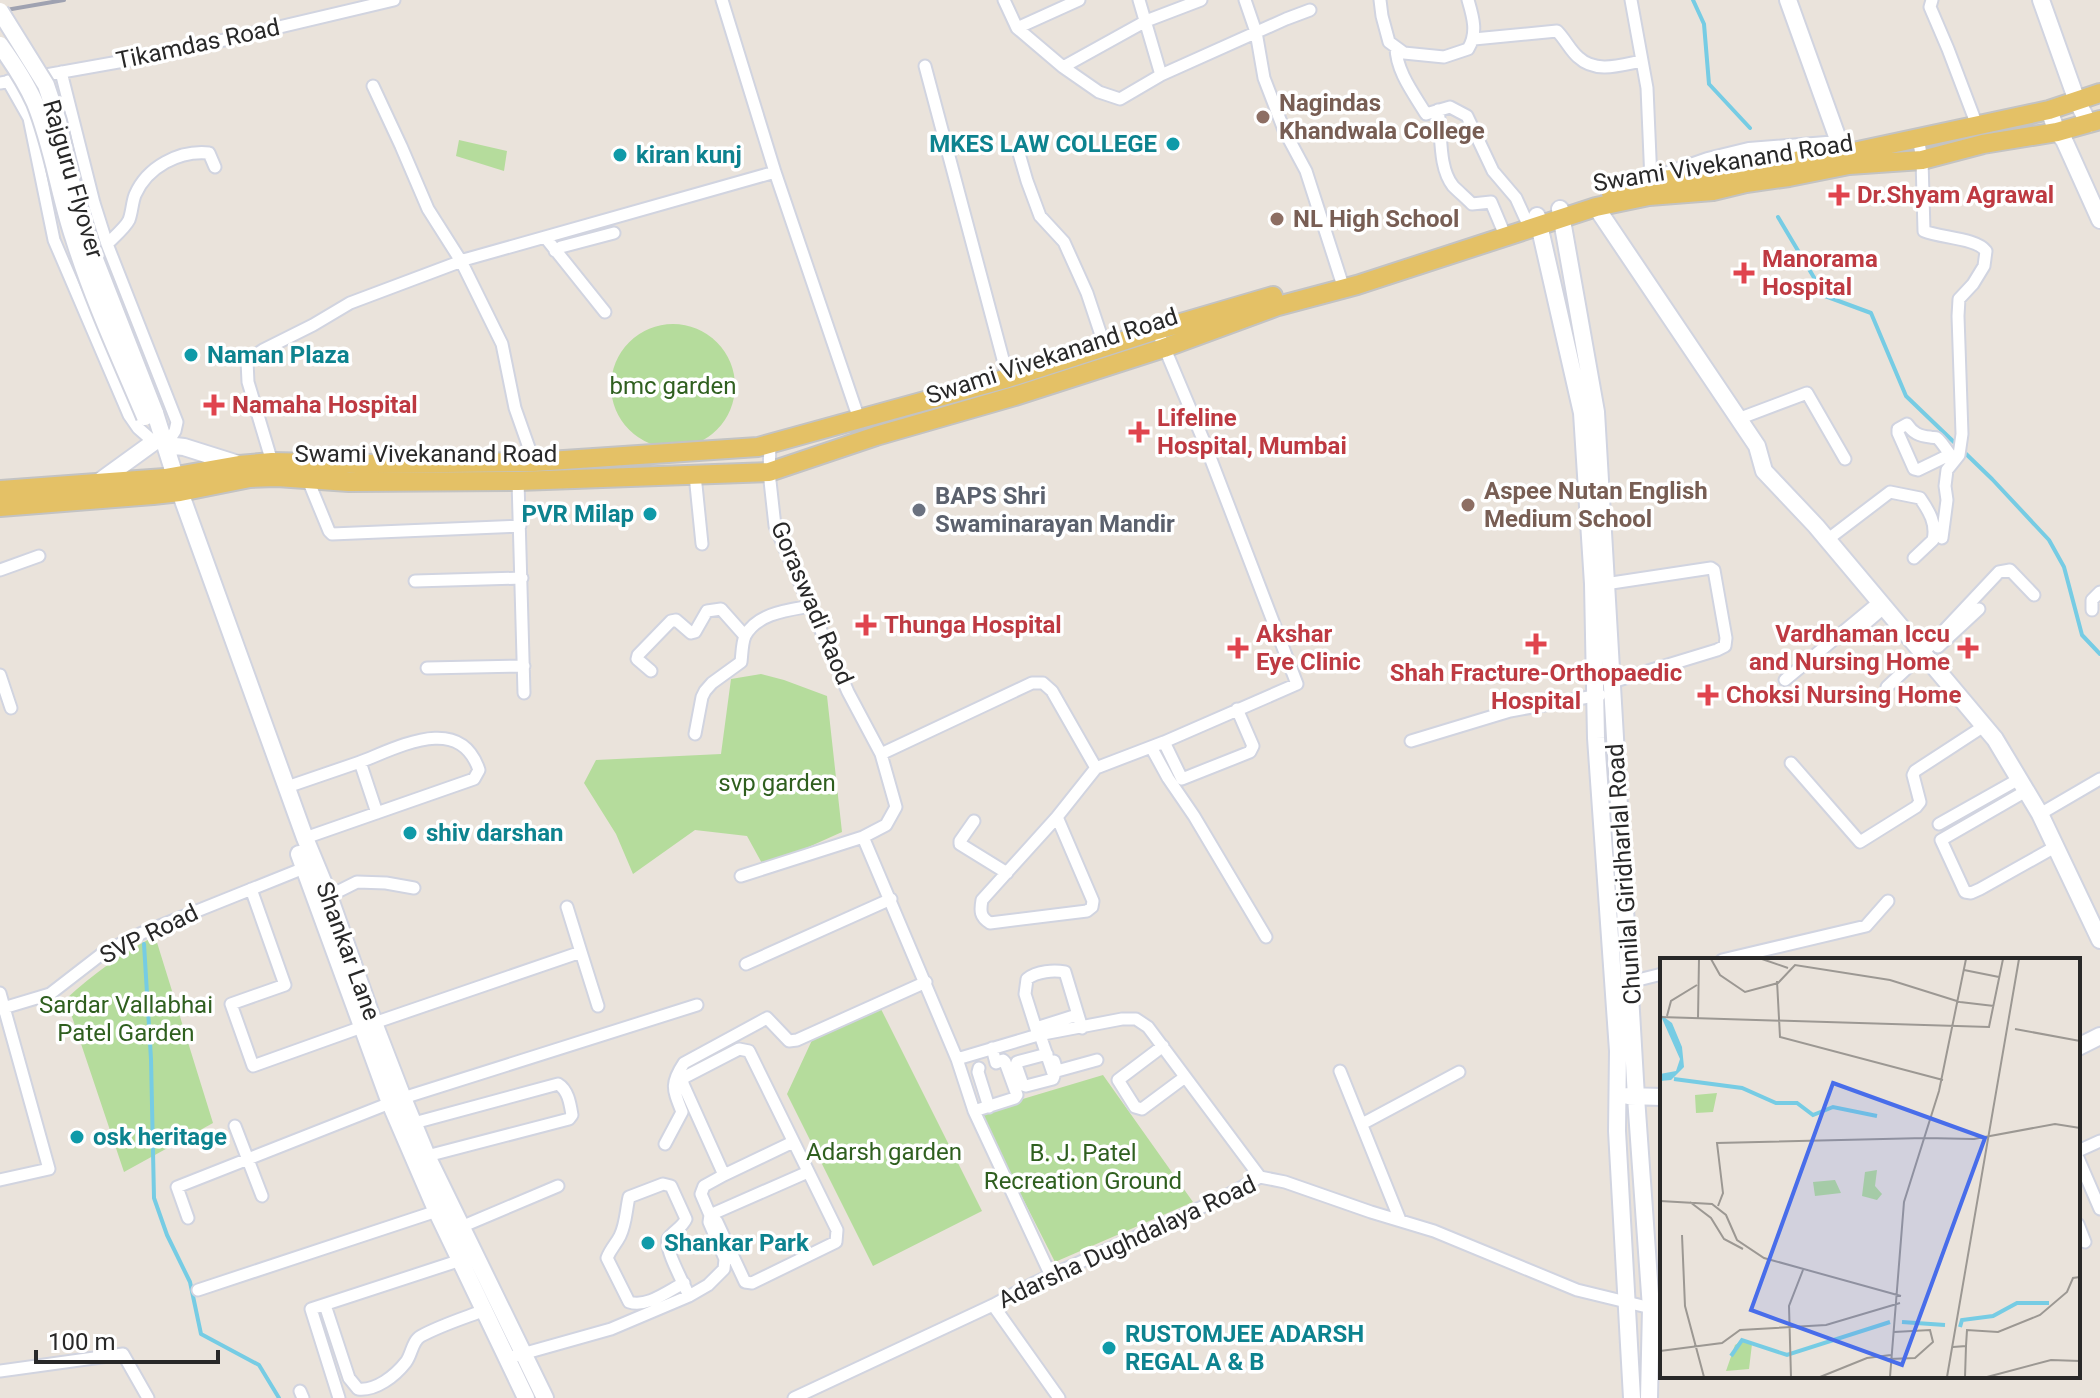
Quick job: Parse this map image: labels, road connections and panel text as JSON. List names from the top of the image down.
{
  "streets": {
    "main road": [
      "Swami Vivekanand Road",
      "Rajguru Flyover",
      "Chunilal Giridharlal Road",
      "Shankar Lane"
    ],
    "street": [
      "Tikamdas Road",
      "Goraswadi Raod",
      "SVP Road",
      "Adarsha Dughdalaya Road"
    ]
  },
  "crossings": [
    ["Swami Vivekanand Road", "Rajguru Flyover"],
    ["Swami Vivekanand Road", "Goraswadi Raod"],
    ["Swami Vivekanand Road", "Chunilal Giridharlal Road"],
    ["Swami Vivekanand Road", "Shankar Lane"],
    ["Rajguru Flyover", "Shankar Lane"],
    ["Chunilal Giridharlal Road", "Adarsha Dughdalaya Road"],
    ["SVP Road", "Shankar Lane"]
  ],
  "parks": [
    "bmc garden",
    "svp garden",
    "Sardar Vallabhai Patel Garden",
    "Adarsh garden",
    "B. J. Patel Recreation Ground"
  ],
  "places": {
    "other": [
      "Nagindas Khandwala College",
      "MKES LAW COLLEGE",
      "kiran kunj",
      "NL High School",
      "Naman Plaza",
      "Aspee Nutan English Medium School",
      "BAPS Shri Swaminarayan Mandir",
      "PVR Milap",
      "shiv darshan",
      "osk heritage",
      "Shankar Park",
      "RUSTOMJEE ADARSH REGAL A & B"
    ],
    "health": [
      "Dr.Shyam Agrawal",
      "Manorama Hospital",
      "Namaha Hospital",
      "Lifeline Hospital, Mumbai",
      "Thunga Hospital",
      "Shah Fracture-Orthopaedic Hospital",
      "Akshar Eye Clinic",
      "Vardhaman Iccu and Nursing Home",
      "Choksi Nursing Home"
    ]
  },
  "scale_bar": "100 m"
}
